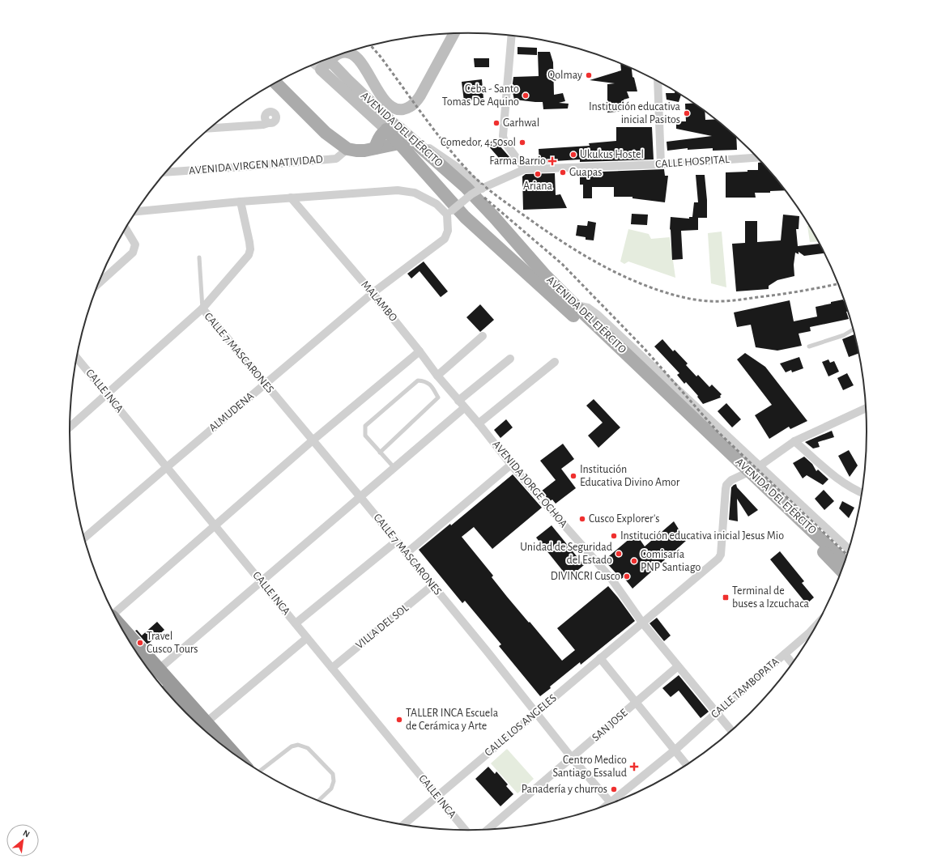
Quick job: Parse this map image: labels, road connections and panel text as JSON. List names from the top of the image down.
{
  "streets": {
    "main road": ["AVENIDA DEL EJÉRCITO"],
    "street": [
      "CALLE HOSPITAL",
      "AVENIDA VIRGEN NATIVIDAD",
      "MALAMBO",
      "CALLE 7 MASCARONES",
      "CALLE INCA",
      "ALMUDENA",
      "AVENIDA JORGE OCHOA",
      "VILLA DEL SOL",
      "CALLE TAMBOPATA",
      "CALLE LOS ANGELES",
      "SAN JOSE"
    ]
  },
  "crossings": [
    ["AVENIDA DEL EJÉRCITO", "CALLE LOS ANGELES"],
    ["MALAMBO", "ALMUDENA"],
    ["MALAMBO", "AVENIDA JORGE OCHOA"],
    ["CALLE 7 MASCARONES", "ALMUDENA"],
    ["CALLE 7 MASCARONES", "VILLA DEL SOL"],
    ["CALLE 7 MASCARONES", "CALLE LOS ANGELES"],
    ["CALLE 7 MASCARONES", "SAN JOSE"],
    ["CALLE INCA", "ALMUDENA"],
    ["CALLE INCA", "VILLA DEL SOL"],
    ["CALLE INCA", "CALLE LOS ANGELES"],
    ["AVENIDA JORGE OCHOA", "CALLE TAMBOPATA"],
    ["AVENIDA JORGE OCHOA", "CALLE LOS ANGELES"],
    ["AVENIDA JORGE OCHOA", "SAN JOSE"]
  ],
  "places": {
    "other": [
      "Qolmay",
      "Ceba - Santo Tomas De Aquino",
      "Institución educativa inicial Pasitos",
      "Garhwal",
      "Comedor, 4.50sol",
      "Ukukus Hostel",
      "Guapas",
      "Ariana",
      "Institución Educativa Divino Amor",
      "Cusco Explorer's",
      "Institución educativa inicial Jesus Mio",
      "Unidad de Seguridad del Estado",
      "Comisaría PNP Santiago",
      "DIVINCRI Cusco",
      "Travel Cusco Tours",
      "TALLER INCA Escuela de Cerámica y Arte",
      "Panadería y churros"
    ],
    "health": ["Farma Barrio", "Centro Medico Santiago Essalud"],
    "transit": ["Terminal de buses a Izcuchaca"]
  },
  "north": "top right"
}
